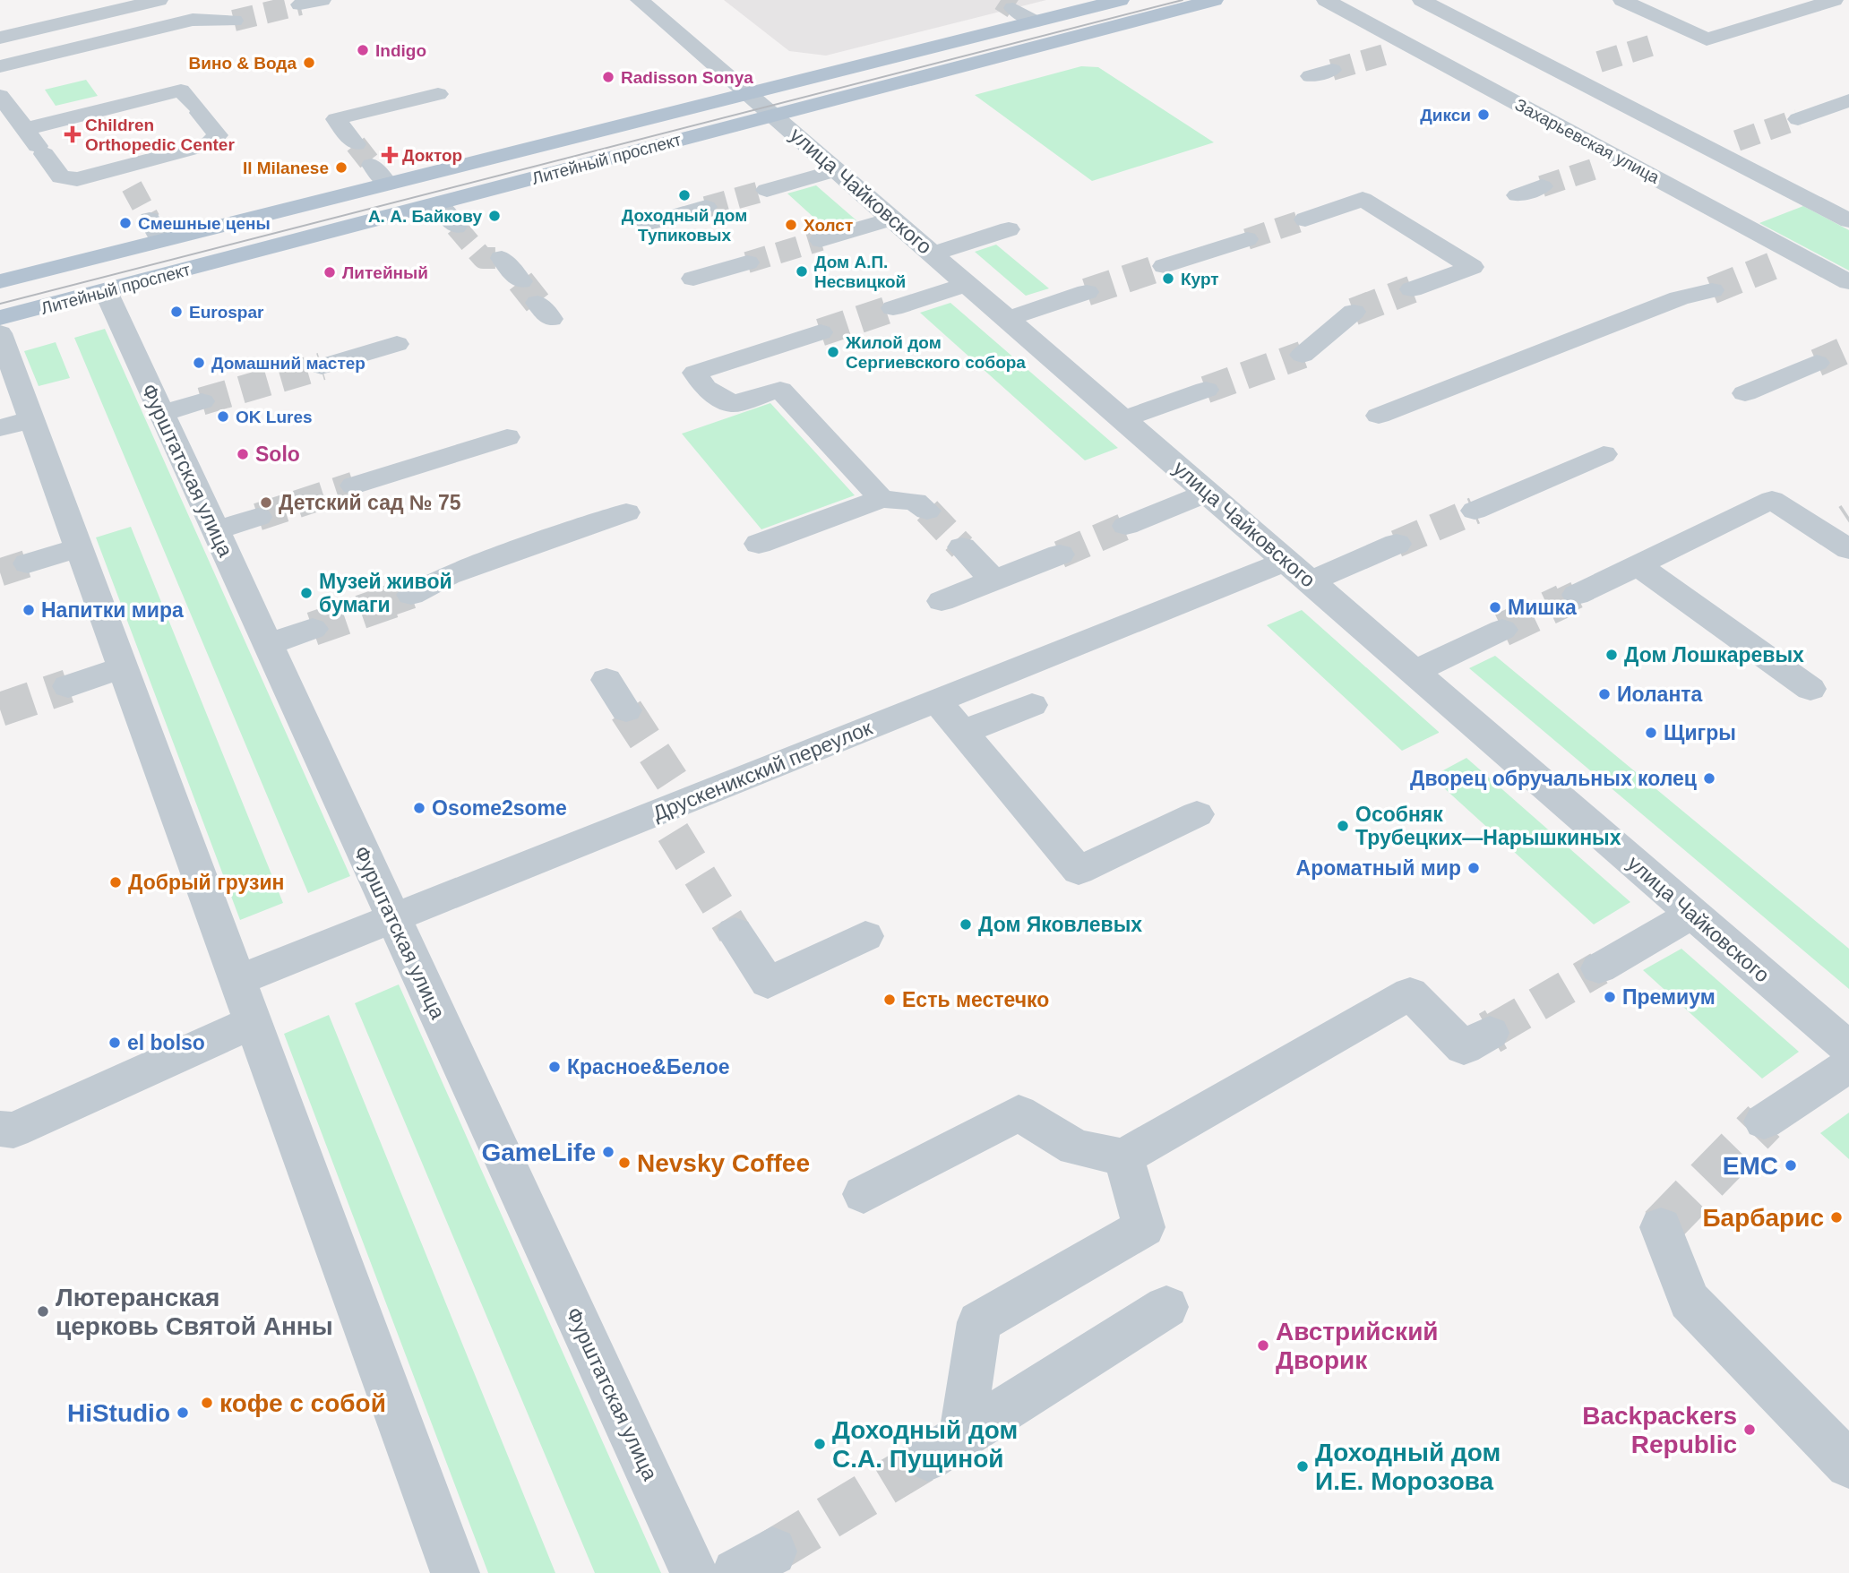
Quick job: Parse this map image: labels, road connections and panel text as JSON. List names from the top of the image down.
{
  "streets": {
    "main road": ["Литейный проспект"],
    "street": [
      "Захарьевская улица",
      "улица Чайковского",
      "Фурштатская улица",
      "Друскеникский переулок"
    ]
  },
  "crossings": [
    ["Литейный проспект", "улица Чайковского"],
    ["Литейный проспект", "Фурштатская улица"],
    ["улица Чайковского", "Друскеникский переулок"],
    ["Фурштатская улица", "Друскеникский переулок"]
  ],
  "places": {
    "other": [
      "Indigo",
      "Вино & Вода",
      "Radisson Sonya",
      "Дикси",
      "Il Milanese",
      "Доходный дом Тупиковых",
      "А. А. Байкову",
      "Смешные цены",
      "Холст",
      "Дом А.П. Несвицкой",
      "Литейный",
      "Курт",
      "Eurospar",
      "Жилой дом Сергиевского собора",
      "Домашний мастер",
      "OK Lures",
      "Solo",
      "Детский сад № 75",
      "Музей живой бумаги",
      "Мишка",
      "Напитки мира",
      "Дом Лошкаревых",
      "Иоланта",
      "Щигры",
      "Дворец обручальных колец",
      "Osome2some",
      "Особняк Трубецких—Нарышкиных",
      "Ароматный мир",
      "Добрый грузин",
      "Дом Яковлевых",
      "Премиум",
      "Есть местечко",
      "el bolso",
      "Красное&Белое",
      "GameLife",
      "Nevsky Coffee",
      "EMC",
      "Барбарис",
      "Лютеранская церковь Святой Анны",
      "Австрийский Дворик",
      "кофе с собой",
      "HiStudio",
      "Backpackers Republic",
      "Доходный дом С.А. Пущиной",
      "Доходный дом И.Е. Морозова"
    ],
    "health": ["Children Orthopedic Center", "Доктор"]
  }
}
